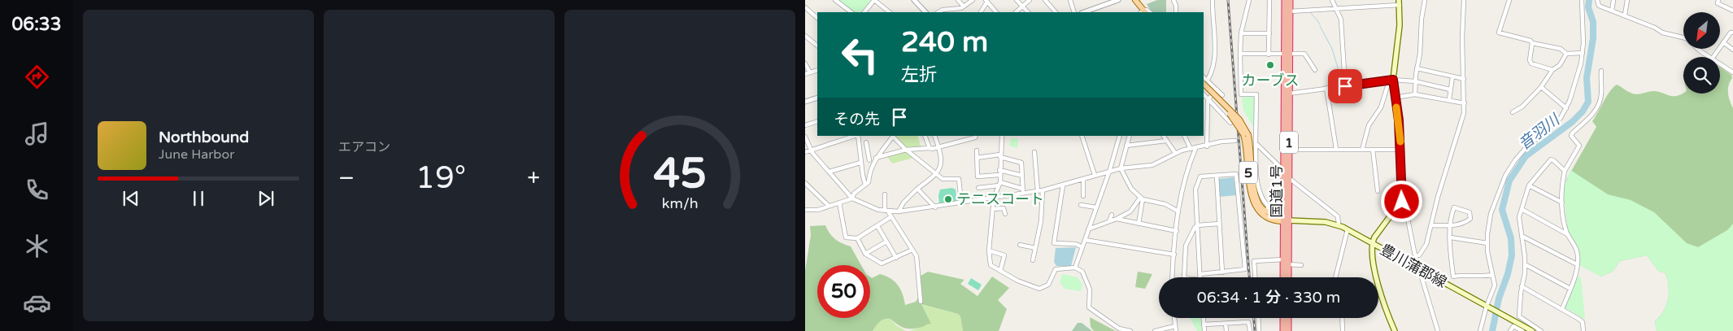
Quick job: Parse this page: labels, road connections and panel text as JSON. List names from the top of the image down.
{
  "streets": {
    "highway": ["1", "国道1号"],
    "main road": ["5", "豊川蒲郡線"]
  },
  "crossings": [
    ["5", "国道1号"],
    ["5", "豊川蒲郡線"],
    ["国道1号", "豊川蒲郡線"]
  ],
  "water": ["音羽川"],
  "places": ["カーブス", "テニスコート"],
  "north": "bottom left",
  "page": {
    "tabs": "06:33",
    "tile": "エアコン",
    "turn": ["240 m", "左折"],
    "then": "その先",
    "song": ["Northbound", "June Harbor"],
    "heat": ["−", "19°", "+"],
    "limit": "50",
    "trip": "06:34 · 1 分 · 330 m",
    "gauge": ["45", "km/h"]
  }
}
